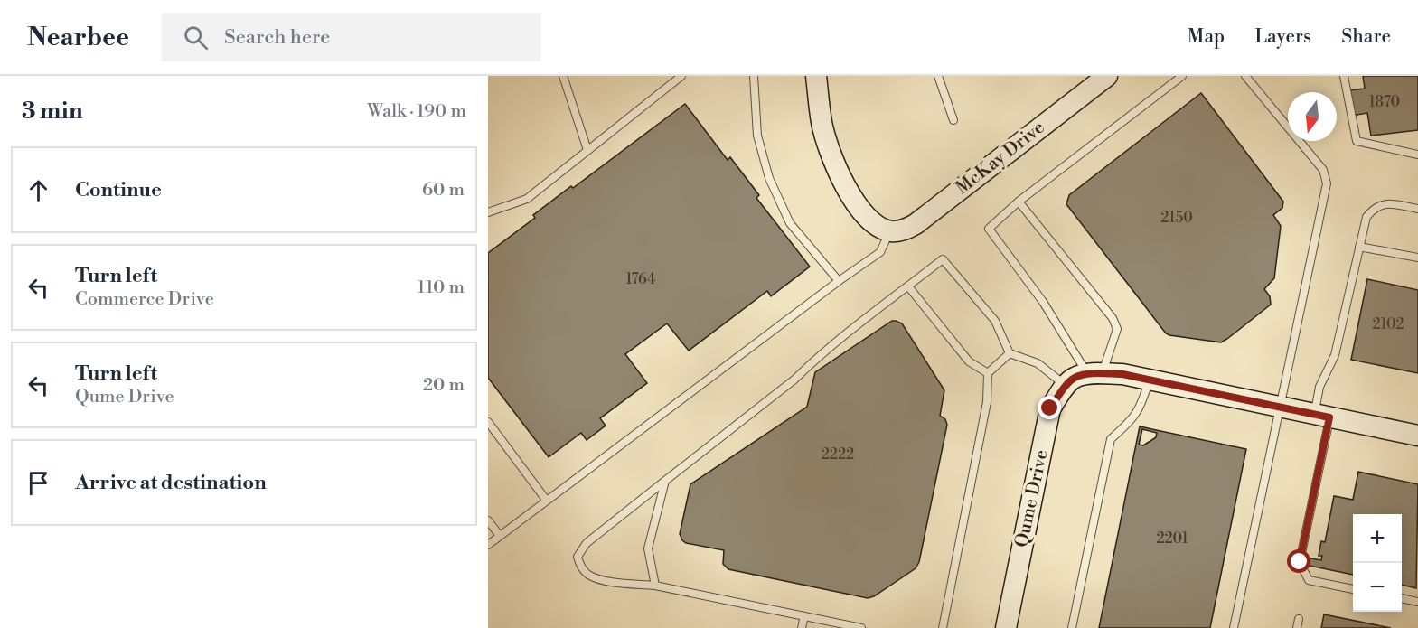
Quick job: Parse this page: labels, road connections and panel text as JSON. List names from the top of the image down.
{
  "streets": {
    "street": ["McKay Drive", "Qume Drive"]
  },
  "house_numbers": [
    "1870",
    "2150",
    "1764",
    "2102",
    "2222",
    "2201"
  ],
  "north": "bottom",
  "page": {
    "header": "Nearbee",
    "search": "Search here",
    "nav": ["Map", "Layers", "Share"],
    "heading": ["3 min", "Walk · 190 m"],
    "list": [
      ["Continue", "60 m"],
      ["Turn left", "Commerce Drive", "110 m"],
      ["Turn left", "Qume Drive", "20 m"],
      "Arrive at destination"
    ],
    "map_buttons": ["+", "−"]
  }
}
